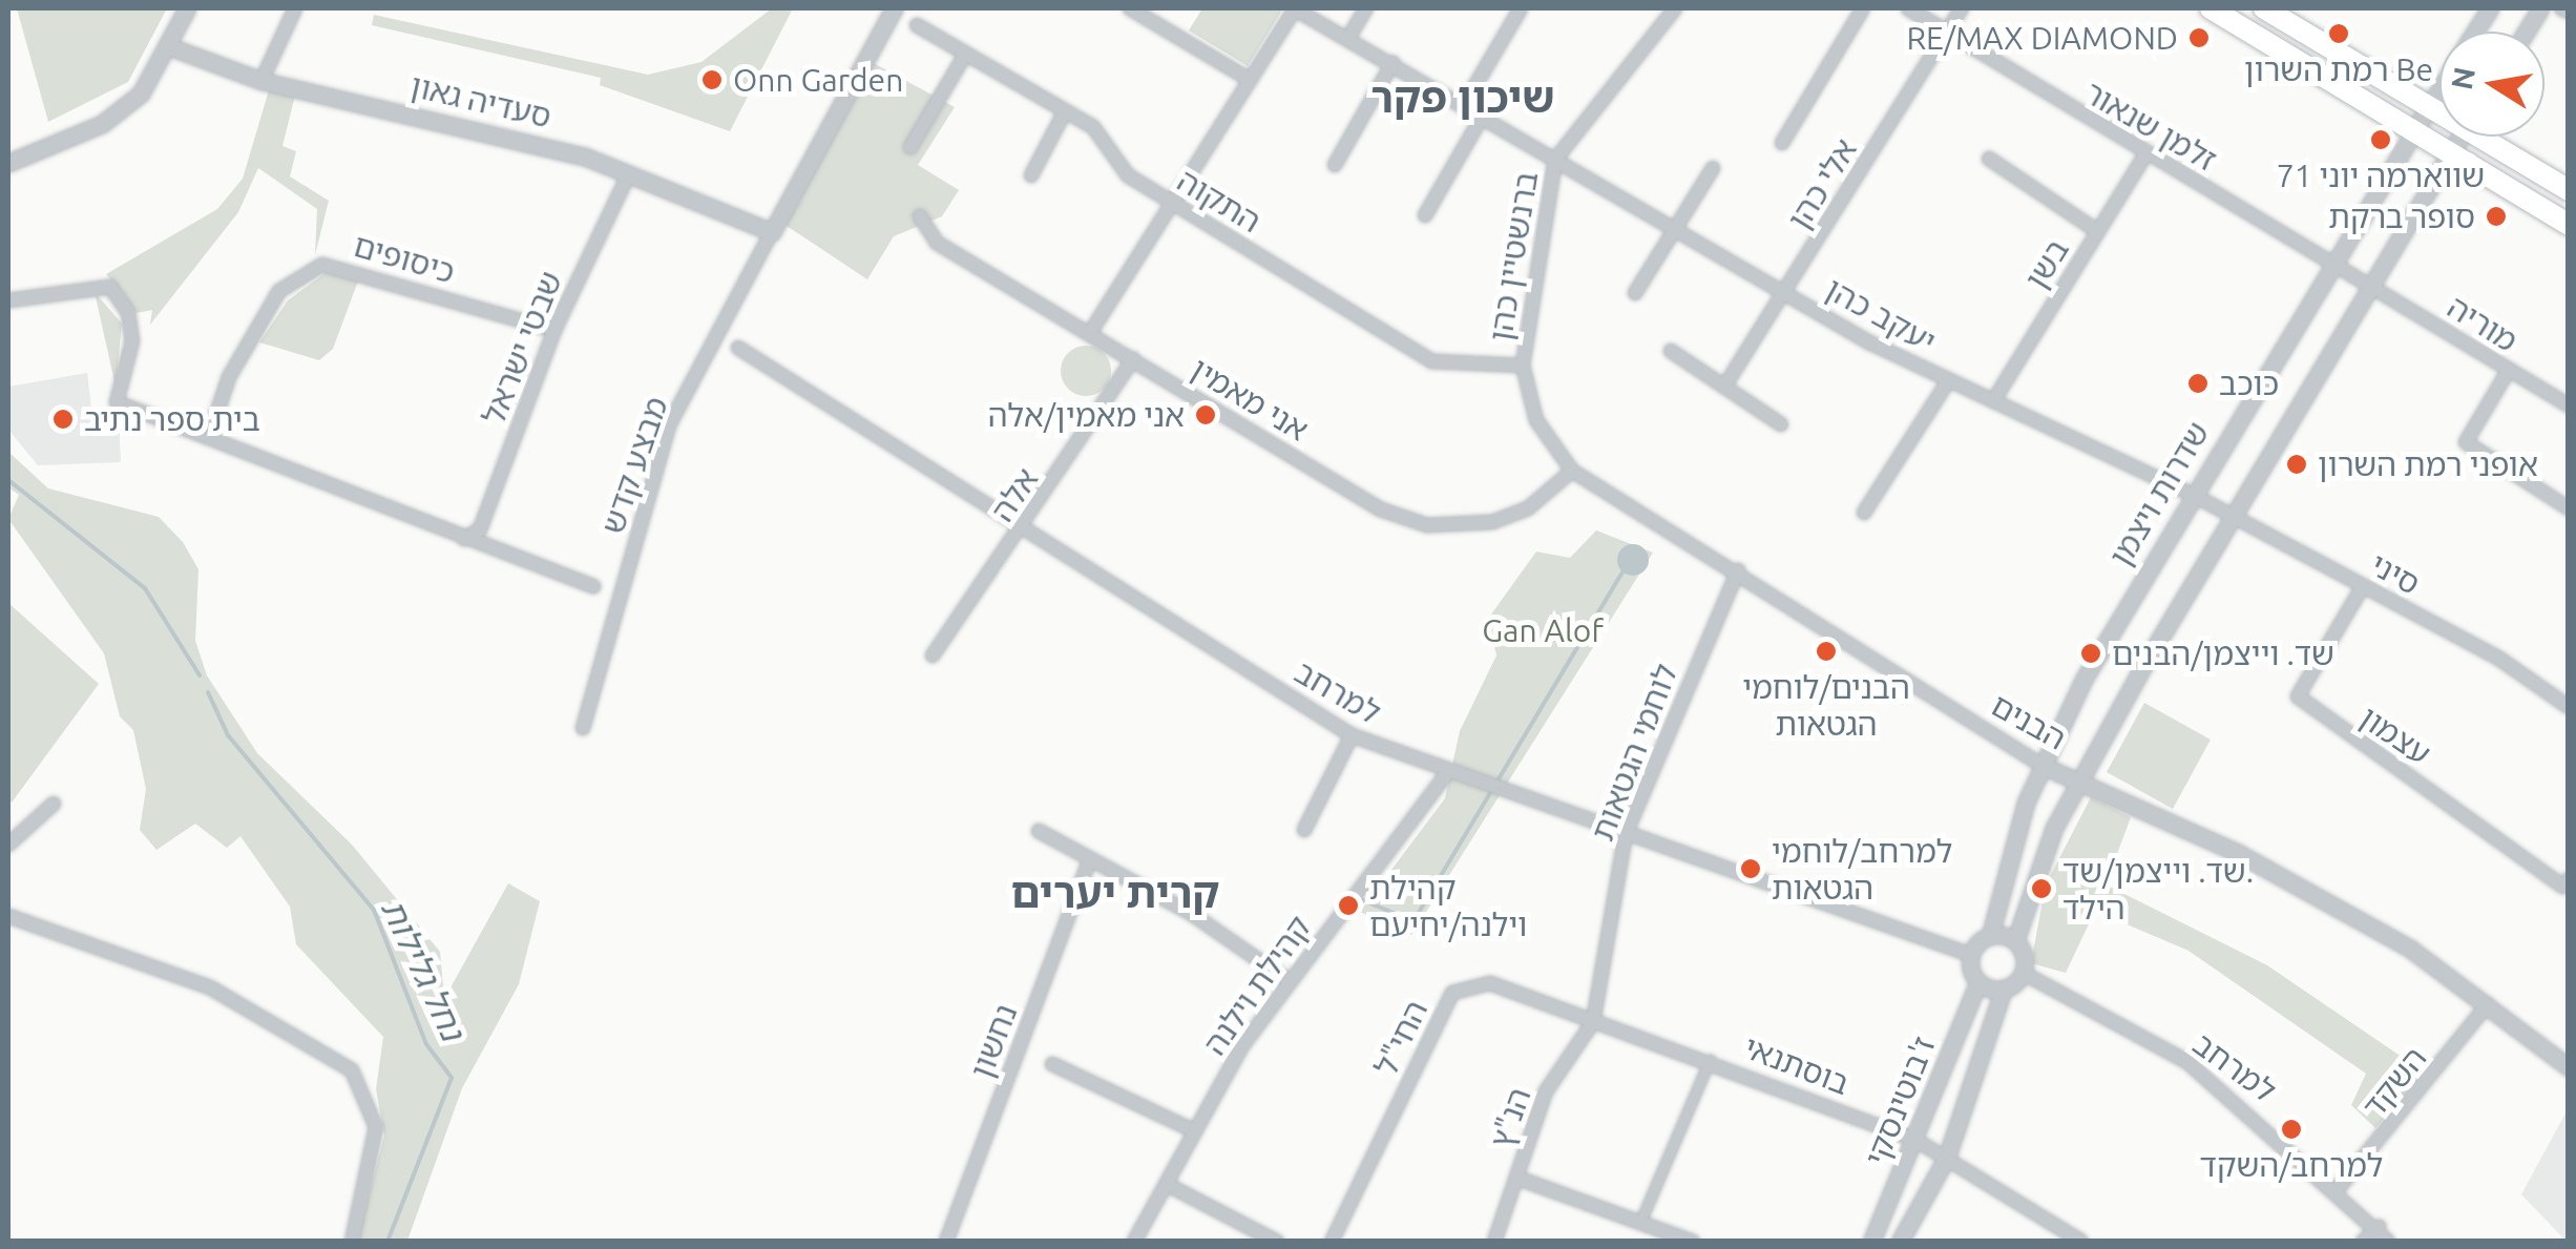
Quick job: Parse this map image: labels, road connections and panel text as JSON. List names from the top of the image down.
{
  "streets": {
    "street": [
      "סעדיה גאון",
      "זלמן שנאור",
      "אלי כהן",
      "התקוה",
      "ברנשטיין כהן",
      "כיסופים",
      "בשן",
      "יעקב כהן",
      "מוריה",
      "שבטי ישראל",
      "אני מאמין",
      "מבצע קדש",
      "שדרות ויצמן",
      "אלה",
      "סיני",
      "למרחב",
      "הבנים",
      "עצמון",
      "לוחמי הגטאות",
      "קהילת וילנה",
      "החי\"ל",
      "נחשון",
      "בוסתנאי",
      "השקד",
      "ז'בוטינסקי",
      "הנ\"ץ"
    ]
  },
  "crossings": [
    ["סעדיה גאון", "שבטי ישראל"],
    ["סעדיה גאון", "מבצע קדש"],
    ["זלמן שנאור", "אלי כהן"],
    ["זלמן שנאור", "בשן"],
    ["זלמן שנאור", "מוריה"],
    ["זלמן שנאור", "שדרות ויצמן"],
    ["אלי כהן", "יעקב כהן"],
    ["התקוה", "ברנשטיין כהן"],
    ["התקוה", "הבנים"],
    ["ברנשטיין כהן", "יעקב כהן"],
    ["ברנשטיין כהן", "הבנים"],
    ["כיסופים", "שבטי ישראל"],
    ["בשן", "יעקב כהן"],
    ["יעקב כהן", "שדרות ויצמן"],
    ["יעקב כהן", "סיני"],
    ["אני מאמין", "אלה"],
    ["אני מאמין", "הבנים"],
    ["שדרות ויצמן", "סיני"],
    ["שדרות ויצמן", "למרחב"],
    ["שדרות ויצמן", "הבנים"],
    ["שדרות ויצמן", "ז'בוטינסקי"],
    ["אלה", "למרחב"],
    ["סיני", "עצמון"],
    ["למרחב", "לוחמי הגטאות"],
    ["למרחב", "קהילת וילנה"],
    ["למרחב", "השקד"],
    ["למרחב", "ז'בוטינסקי"],
    ["הבנים", "לוחמי הגטאות"],
    ["הבנים", "השקד"],
    ["לוחמי הגטאות", "החי\"ל"],
    ["לוחמי הגטאות", "בוסתנאי"],
    ["לוחמי הגטאות", "הנ\"ץ"],
    ["החי\"ל", "בוסתנאי"],
    ["החי\"ל", "הנ\"ץ"],
    ["בוסתנאי", "ז'בוטינסקי"],
    ["בוסתנאי", "הנ\"ץ"]
  ],
  "districts": ["שיכון פקר", "קרית יערים"],
  "water": ["נחל גלילות"],
  "parks": ["Gan Alof"],
  "places": [
    "רמת השרון Be",
    "RE/MAX DIAMOND",
    "Onn Garden",
    "שווארמה יוני 71",
    "סופר ברקת",
    "כוכב",
    "אני מאמין/אלה",
    "בית ספר נתיב",
    "אופני רמת השרון",
    "הבנים/לוחמי הגטאות",
    "שד. וייצמן/הבנים",
    "למרחב/לוחמי הגטאות",
    "שד. וייצמן/שד. הילד",
    "קהילת וילנה/יחיעם",
    "למרחב/השקד"
  ],
  "north": "left"
}
